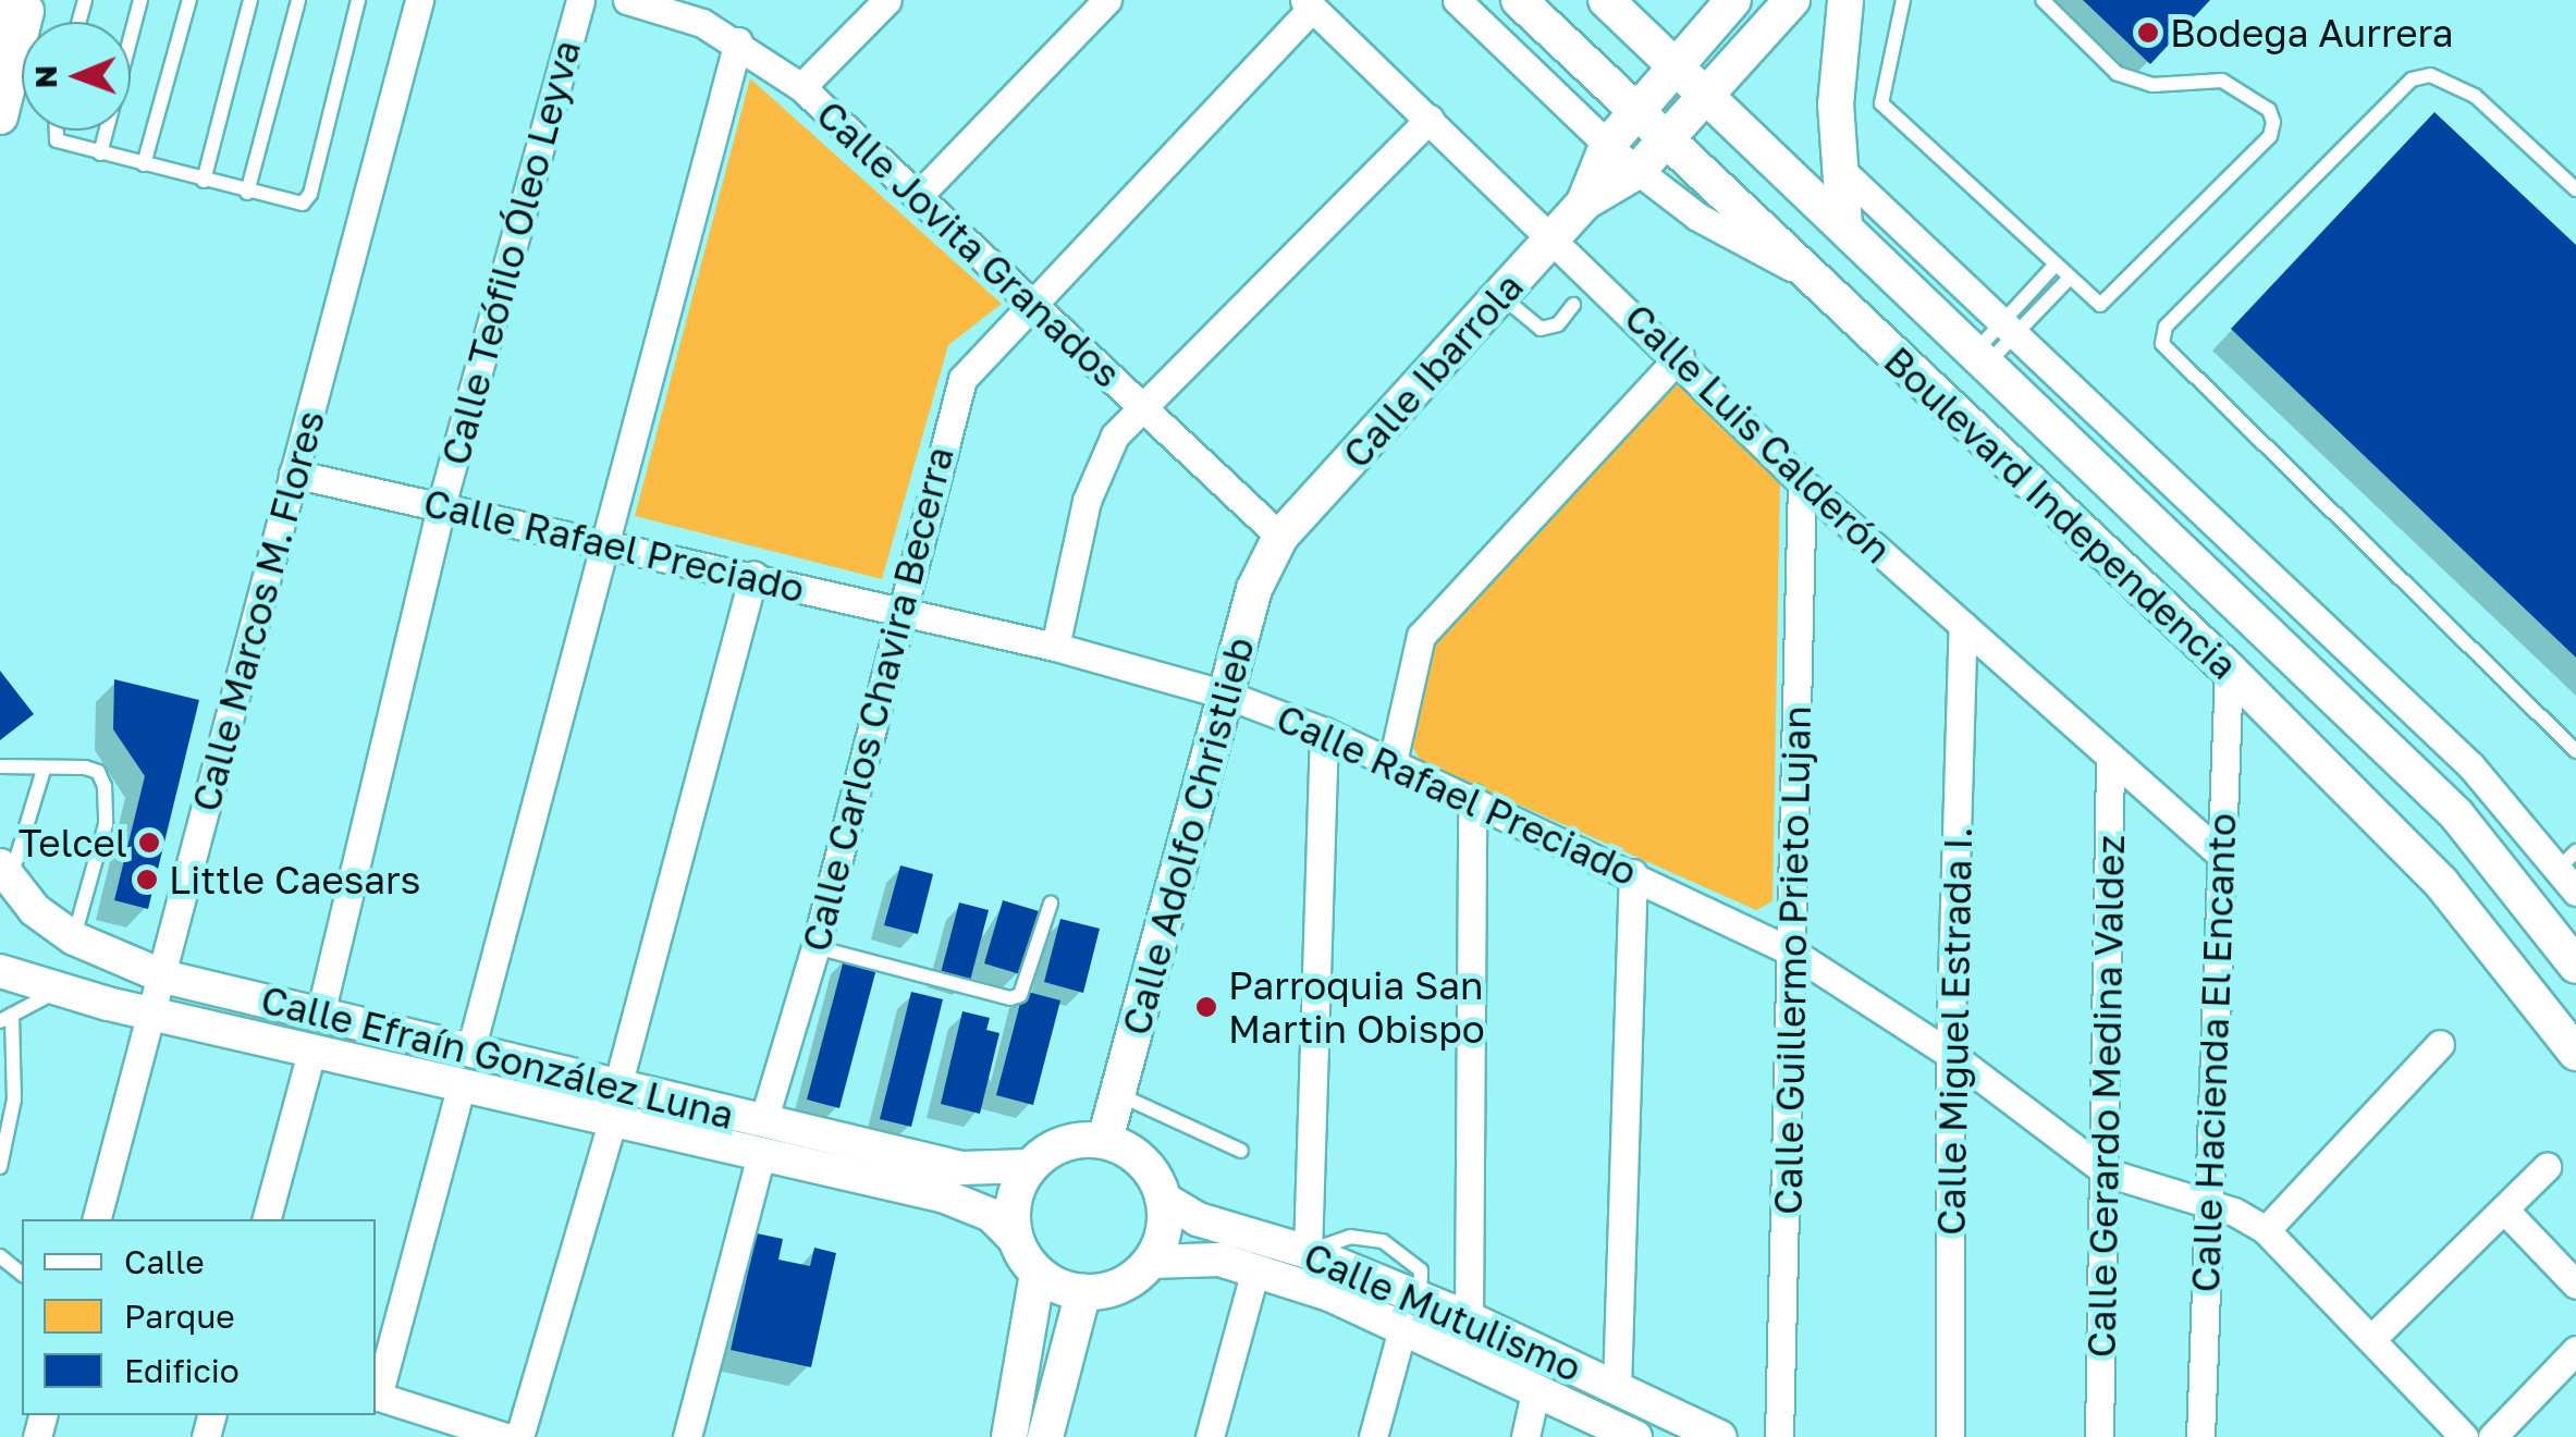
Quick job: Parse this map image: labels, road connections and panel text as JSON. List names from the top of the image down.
{
  "streets": {
    "main road": ["Calle Ibarrola", "Boulevard Independencia", "Calle Adolfo Christlieb"],
    "street": [
      "Calle Jovita Granados",
      "Calle Teófilo Óleo Leyva",
      "Calle Luis Calderón",
      "Calle Rafael Preciado",
      "Calle Marcos M. Flores",
      "Calle Carlos Chavira Becerra",
      "Calle Guillermo Prieto Lujan",
      "Calle Miguel Estrada I.",
      "Calle Hacienda El Encanto",
      "Calle Efraín González Luna",
      "Calle Gerardo Medina Valdez",
      "Calle Mutulismo"
    ]
  },
  "crossings": [
    ["Calle Jovita Granados", "Calle Ibarrola"],
    ["Calle Jovita Granados", "Calle Carlos Chavira Becerra"],
    ["Calle Jovita Granados", "Calle Adolfo Christlieb"],
    ["Calle Teófilo Óleo Leyva", "Calle Rafael Preciado"],
    ["Calle Teófilo Óleo Leyva", "Calle Efraín González Luna"],
    ["Calle Ibarrola", "Calle Luis Calderón"],
    ["Calle Ibarrola", "Boulevard Independencia"],
    ["Calle Ibarrola", "Calle Adolfo Christlieb"],
    ["Calle Luis Calderón", "Calle Carlos Chavira Becerra"],
    ["Calle Luis Calderón", "Calle Guillermo Prieto Lujan"],
    ["Calle Luis Calderón", "Calle Miguel Estrada I."],
    ["Calle Luis Calderón", "Calle Hacienda El Encanto"],
    ["Calle Luis Calderón", "Calle Gerardo Medina Valdez"],
    ["Boulevard Independencia", "Calle Hacienda El Encanto"],
    ["Calle Rafael Preciado", "Calle Marcos M. Flores"],
    ["Calle Rafael Preciado", "Calle Carlos Chavira Becerra"],
    ["Calle Rafael Preciado", "Calle Adolfo Christlieb"],
    ["Calle Rafael Preciado", "Calle Guillermo Prieto Lujan"],
    ["Calle Rafael Preciado", "Calle Miguel Estrada I."],
    ["Calle Rafael Preciado", "Calle Hacienda El Encanto"],
    ["Calle Rafael Preciado", "Calle Gerardo Medina Valdez"],
    ["Calle Marcos M. Flores", "Calle Efraín González Luna"],
    ["Calle Carlos Chavira Becerra", "Calle Efraín González Luna"],
    ["Calle Adolfo Christlieb", "Calle Efraín González Luna"],
    ["Calle Adolfo Christlieb", "Calle Mutulismo"],
    ["Calle Efraín González Luna", "Calle Mutulismo"]
  ],
  "places": [
    "Bodega Aurrera",
    "Telcel",
    "Little Caesars",
    "Parroquia San Martin Obispo"
  ],
  "legend": ["Calle", "Parque", "Edificio"],
  "north": "left"
}
